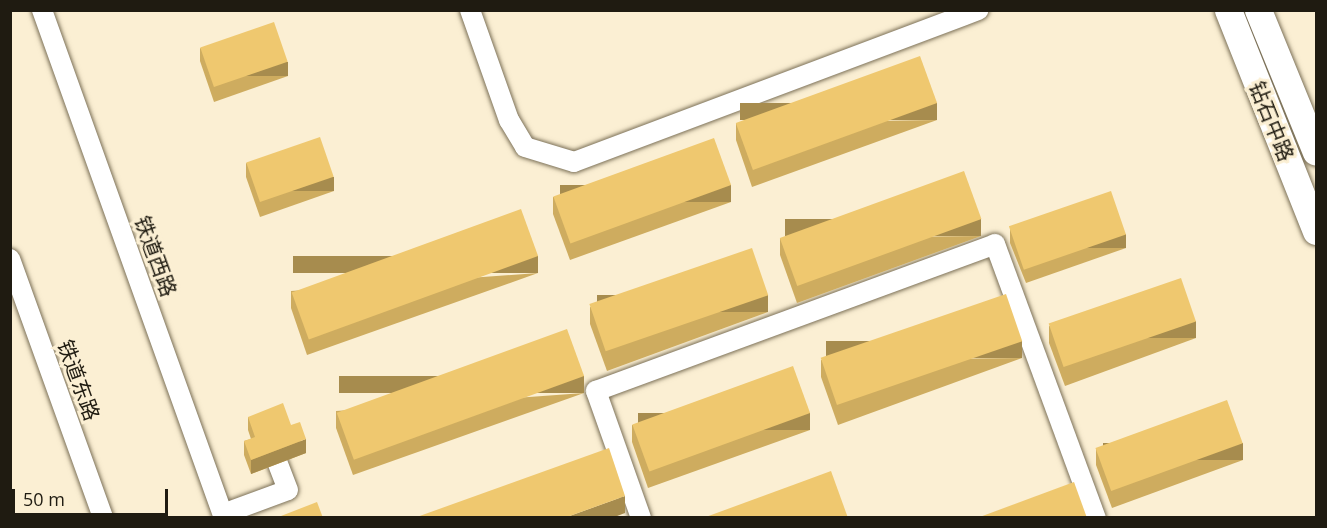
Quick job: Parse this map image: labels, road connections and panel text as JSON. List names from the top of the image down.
{
  "streets": {
    "main road": ["钻石中路"],
    "street": ["铁道西路", "铁道东路"]
  },
  "scale_bar": "50 m"
}
